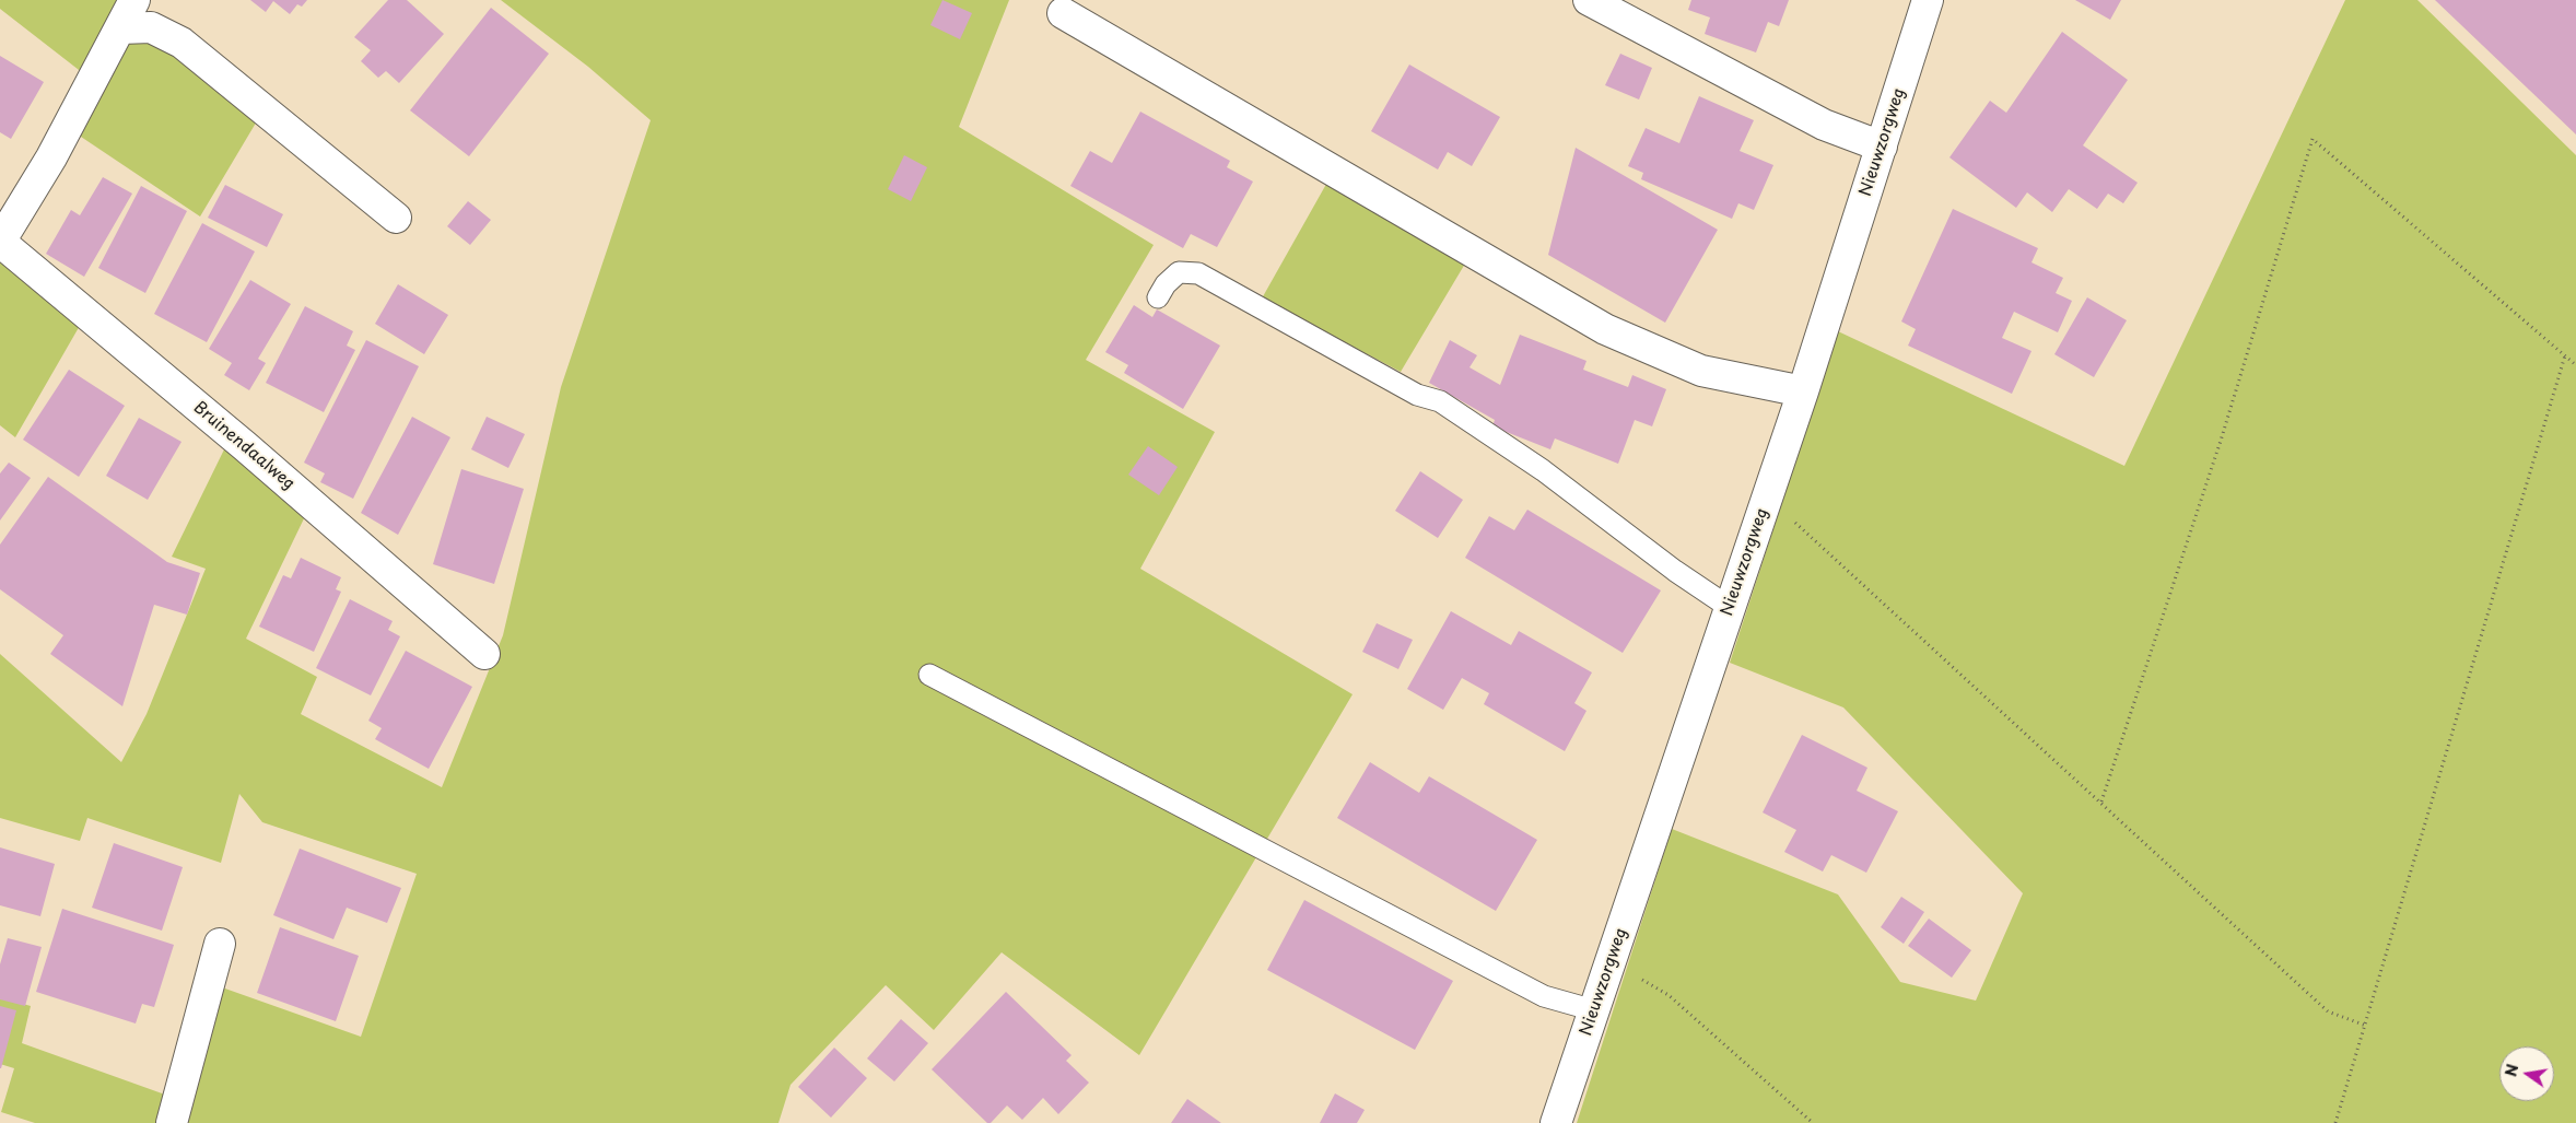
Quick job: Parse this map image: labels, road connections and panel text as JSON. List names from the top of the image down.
{
  "streets": {
    "street": ["Nieuwzorgweg", "Bruinendaalweg"]
  },
  "north": "left"
}
